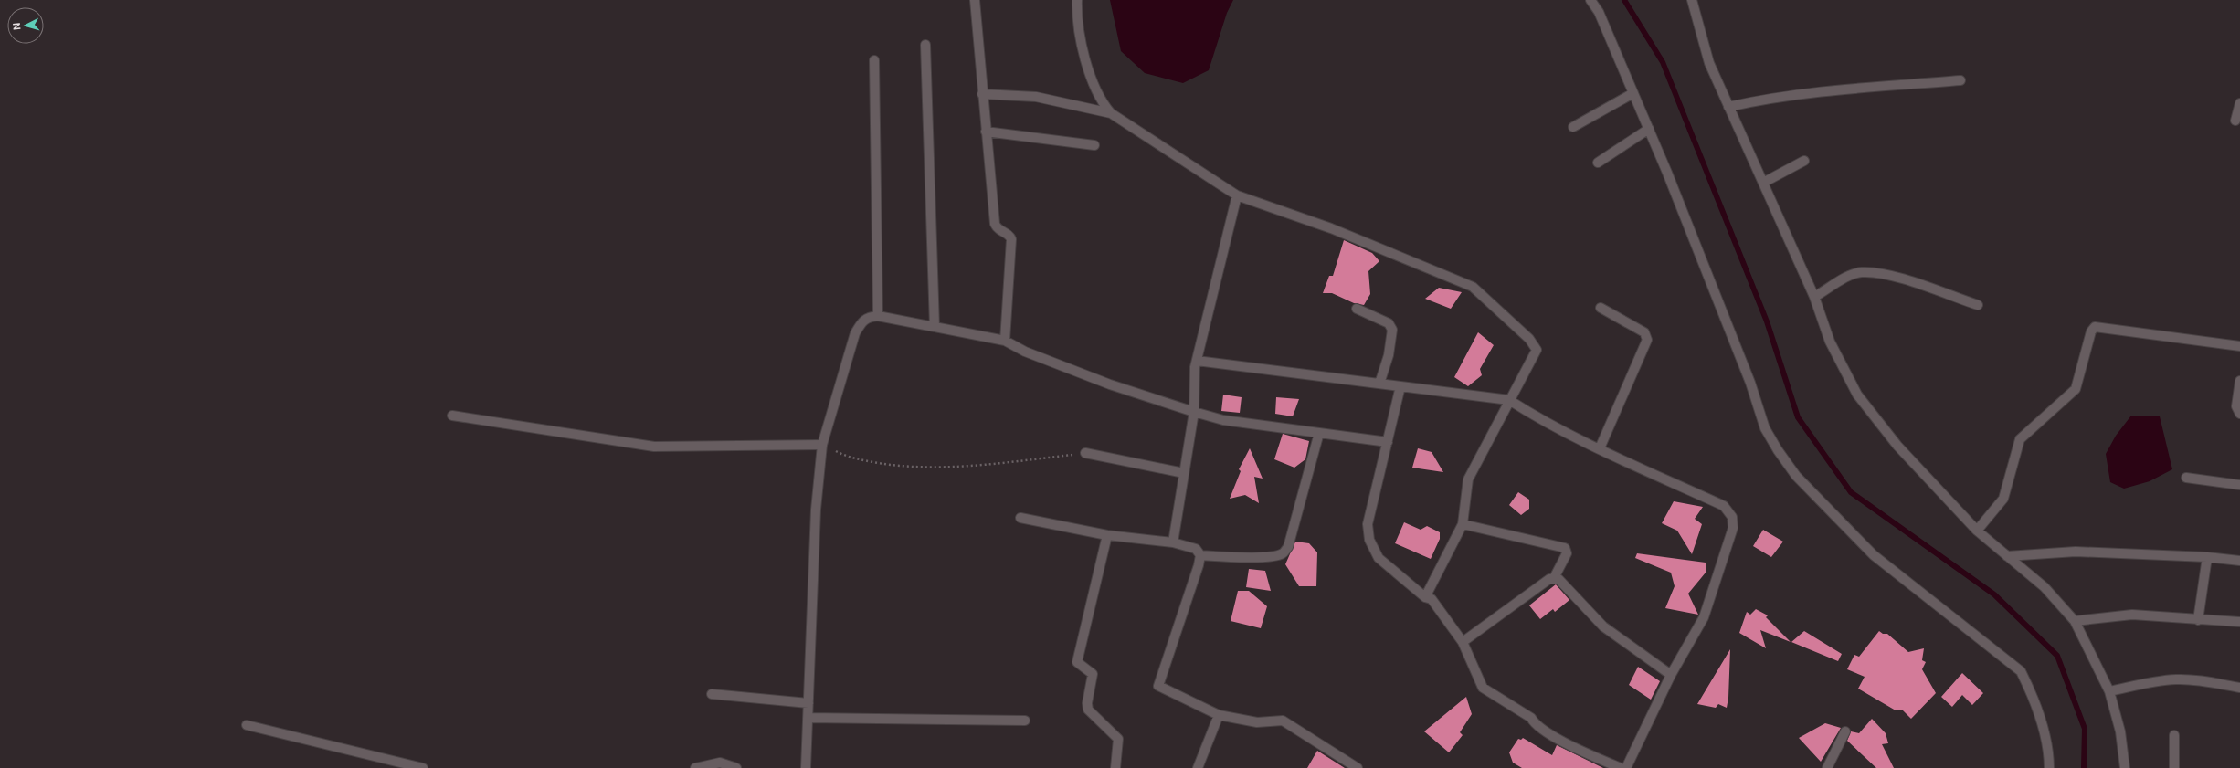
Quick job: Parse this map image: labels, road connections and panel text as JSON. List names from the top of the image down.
{
  "north": "left"
}
